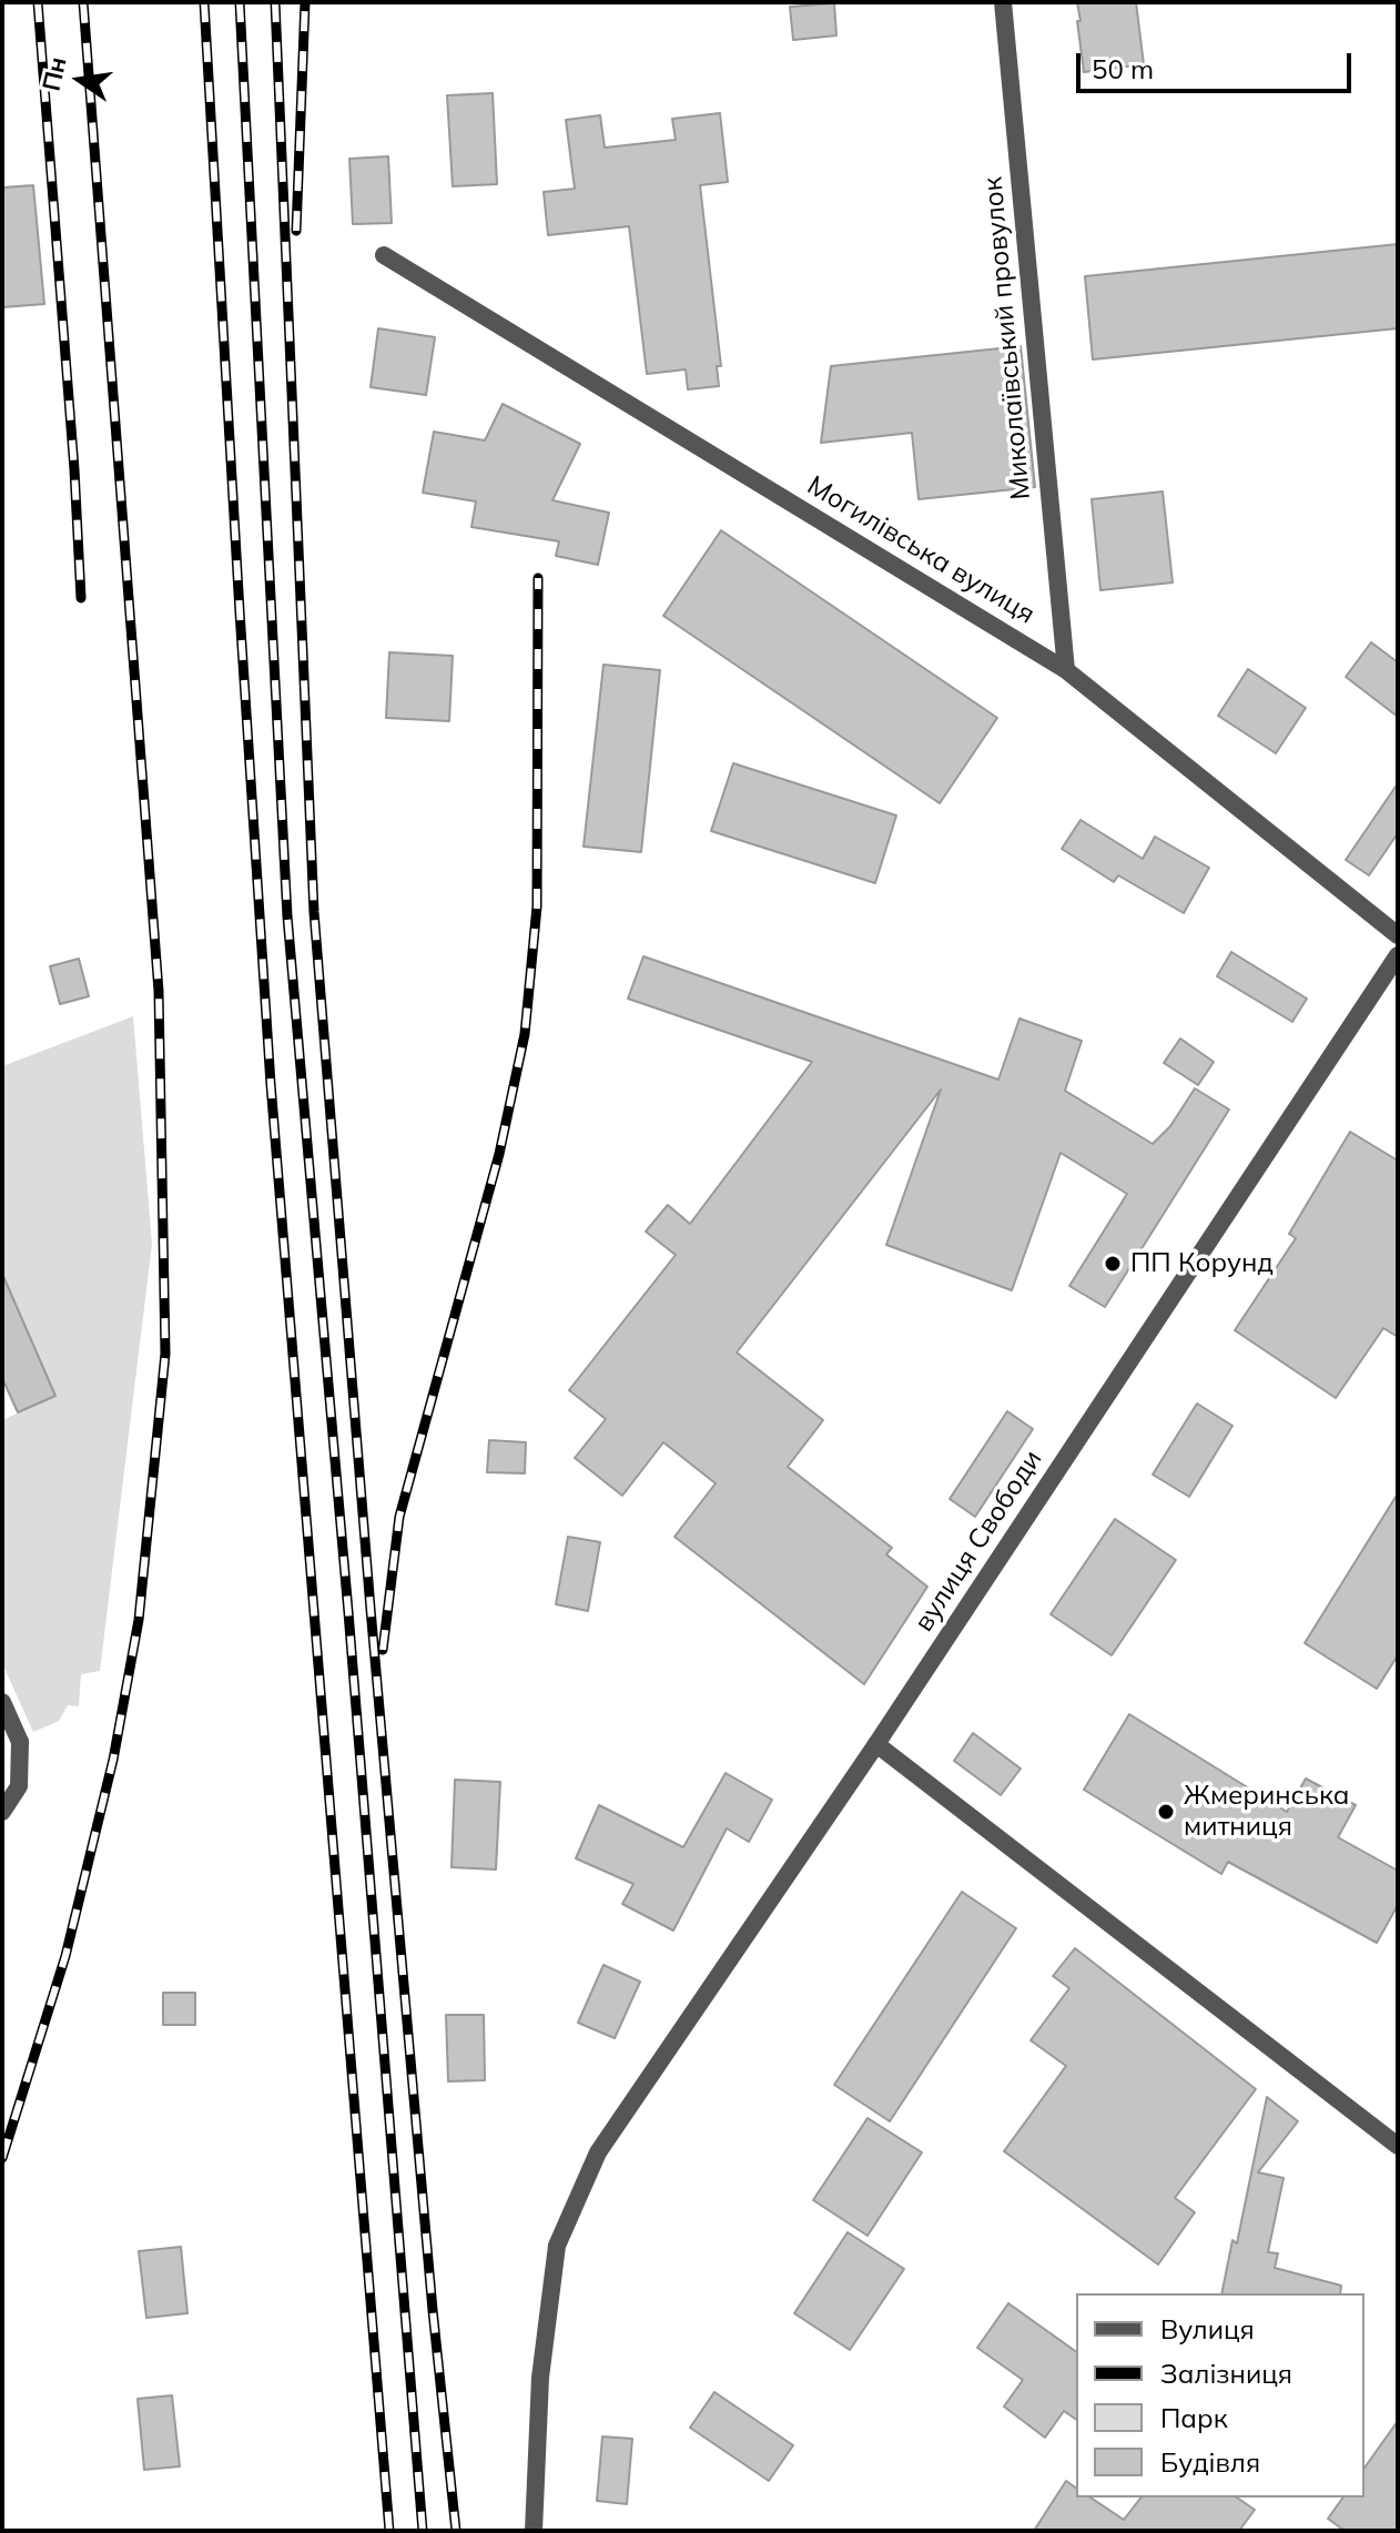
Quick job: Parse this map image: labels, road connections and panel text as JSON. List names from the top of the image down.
{
  "streets": {
    "street": ["Миколаївський провулок", "Могилівська вулиця", "вулиця Свободи"]
  },
  "crossings": [
    ["Миколаївський провулок", "Могилівська вулиця"]
  ],
  "places": ["ПП Корунд", "Жмеринська митниця"],
  "legend": [
    "Вулиця",
    "Залізниця",
    "Парк",
    "Будівля"
  ],
  "scale_bar": "50 m",
  "north": "left"
}
